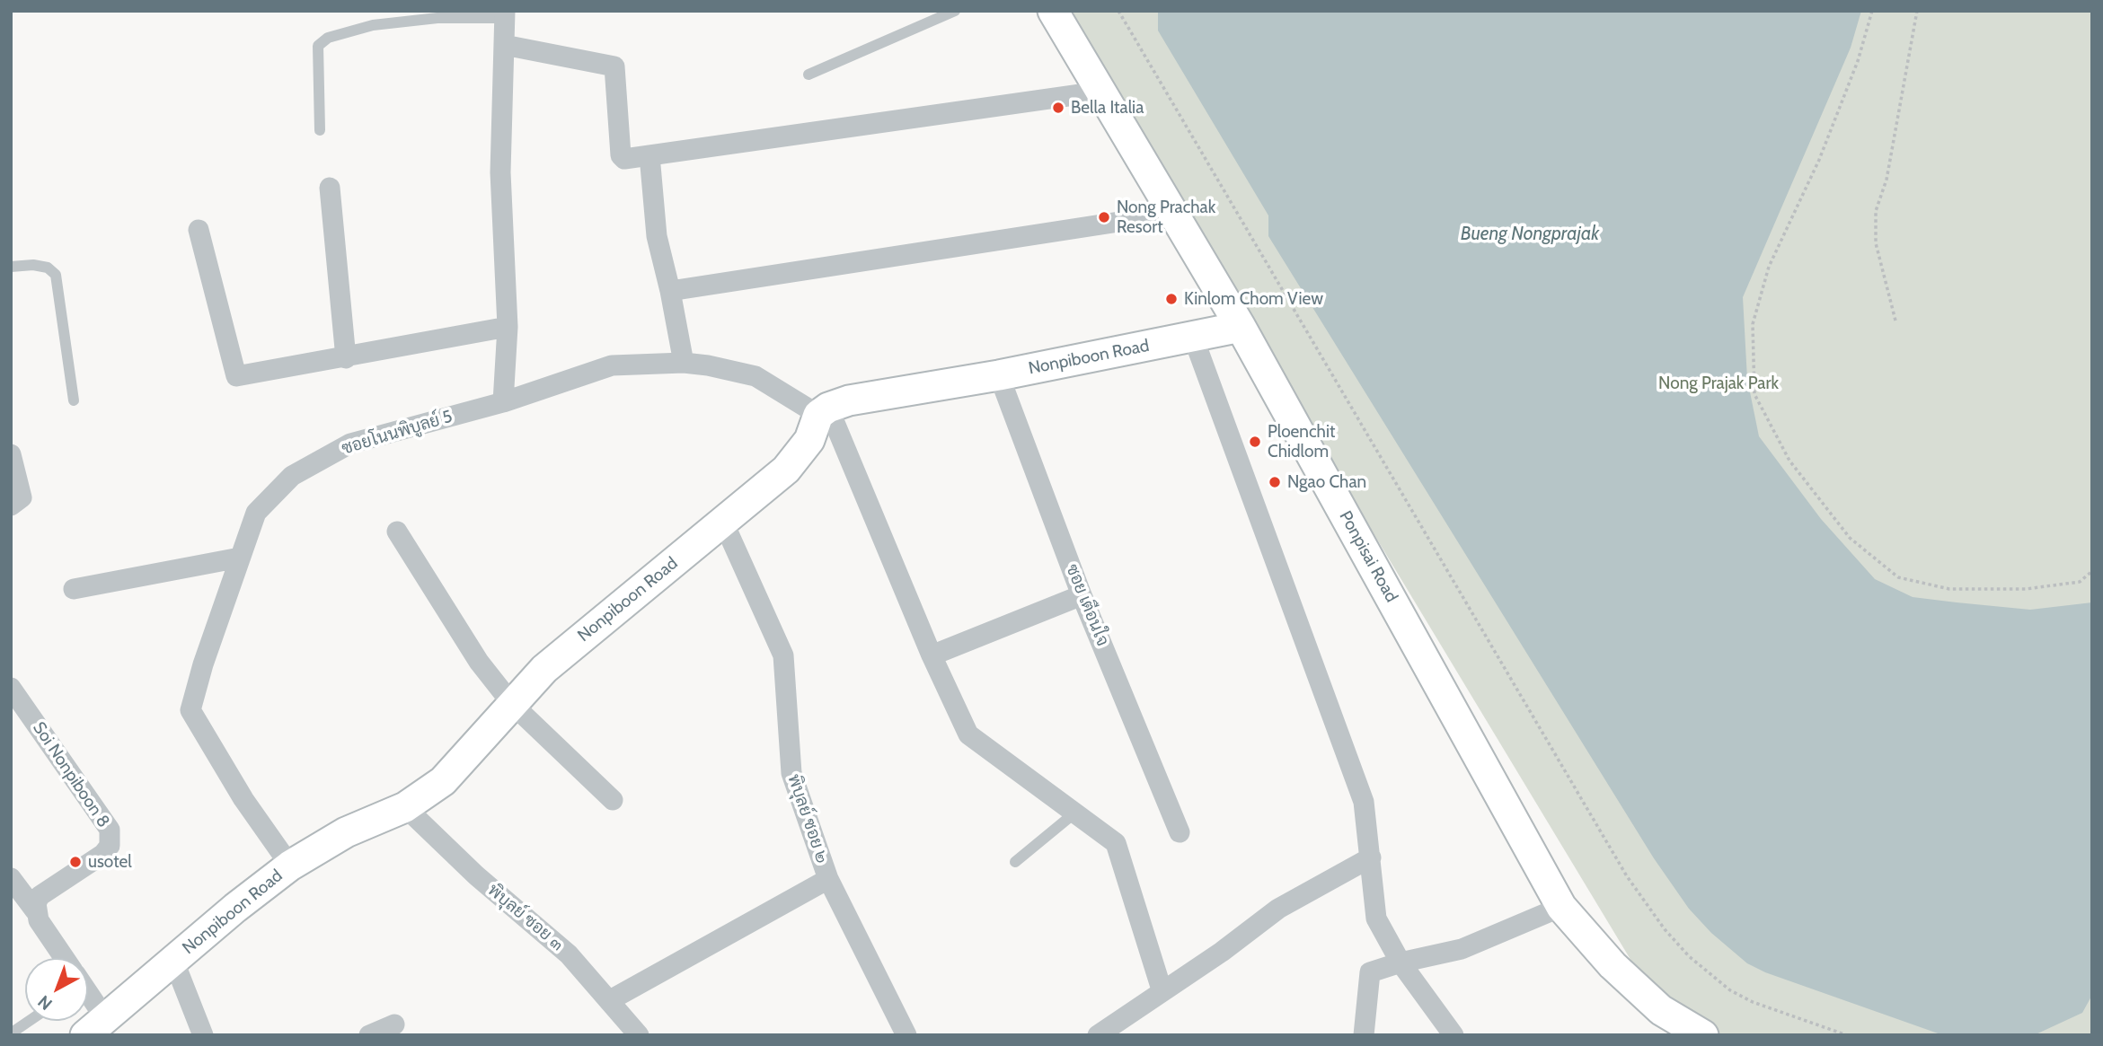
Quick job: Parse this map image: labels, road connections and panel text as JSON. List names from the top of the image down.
{
  "streets": {
    "street": [
      "Nonpiboon Road",
      "ซอยโนนพิบูลย์ 5",
      "Ponpisai Road",
      "ซอย เตือนใจ",
      "Soi Nonpiboon 8",
      "พิบุลย์ ซอย ๒",
      "พิบุลย์ ซอย ๓"
    ]
  },
  "crossings": [
    ["Nonpiboon Road", "ซอยโนนพิบูลย์ 5"],
    ["Nonpiboon Road", "Ponpisai Road"],
    ["Nonpiboon Road", "ซอย เตือนใจ"],
    ["Nonpiboon Road", "พิบุลย์ ซอย ๒"],
    ["Nonpiboon Road", "พิบุลย์ ซอย ๓"]
  ],
  "water": ["Bueng Nongprajak"],
  "parks": ["Nong Prajak Park"],
  "places": [
    "Bella Italia",
    "Nong Prachak Resort",
    "Kinlom Chom View",
    "Ploenchit Chidlom",
    "Ngao Chan",
    "usotel"
  ],
  "north": "bottom left"
}
